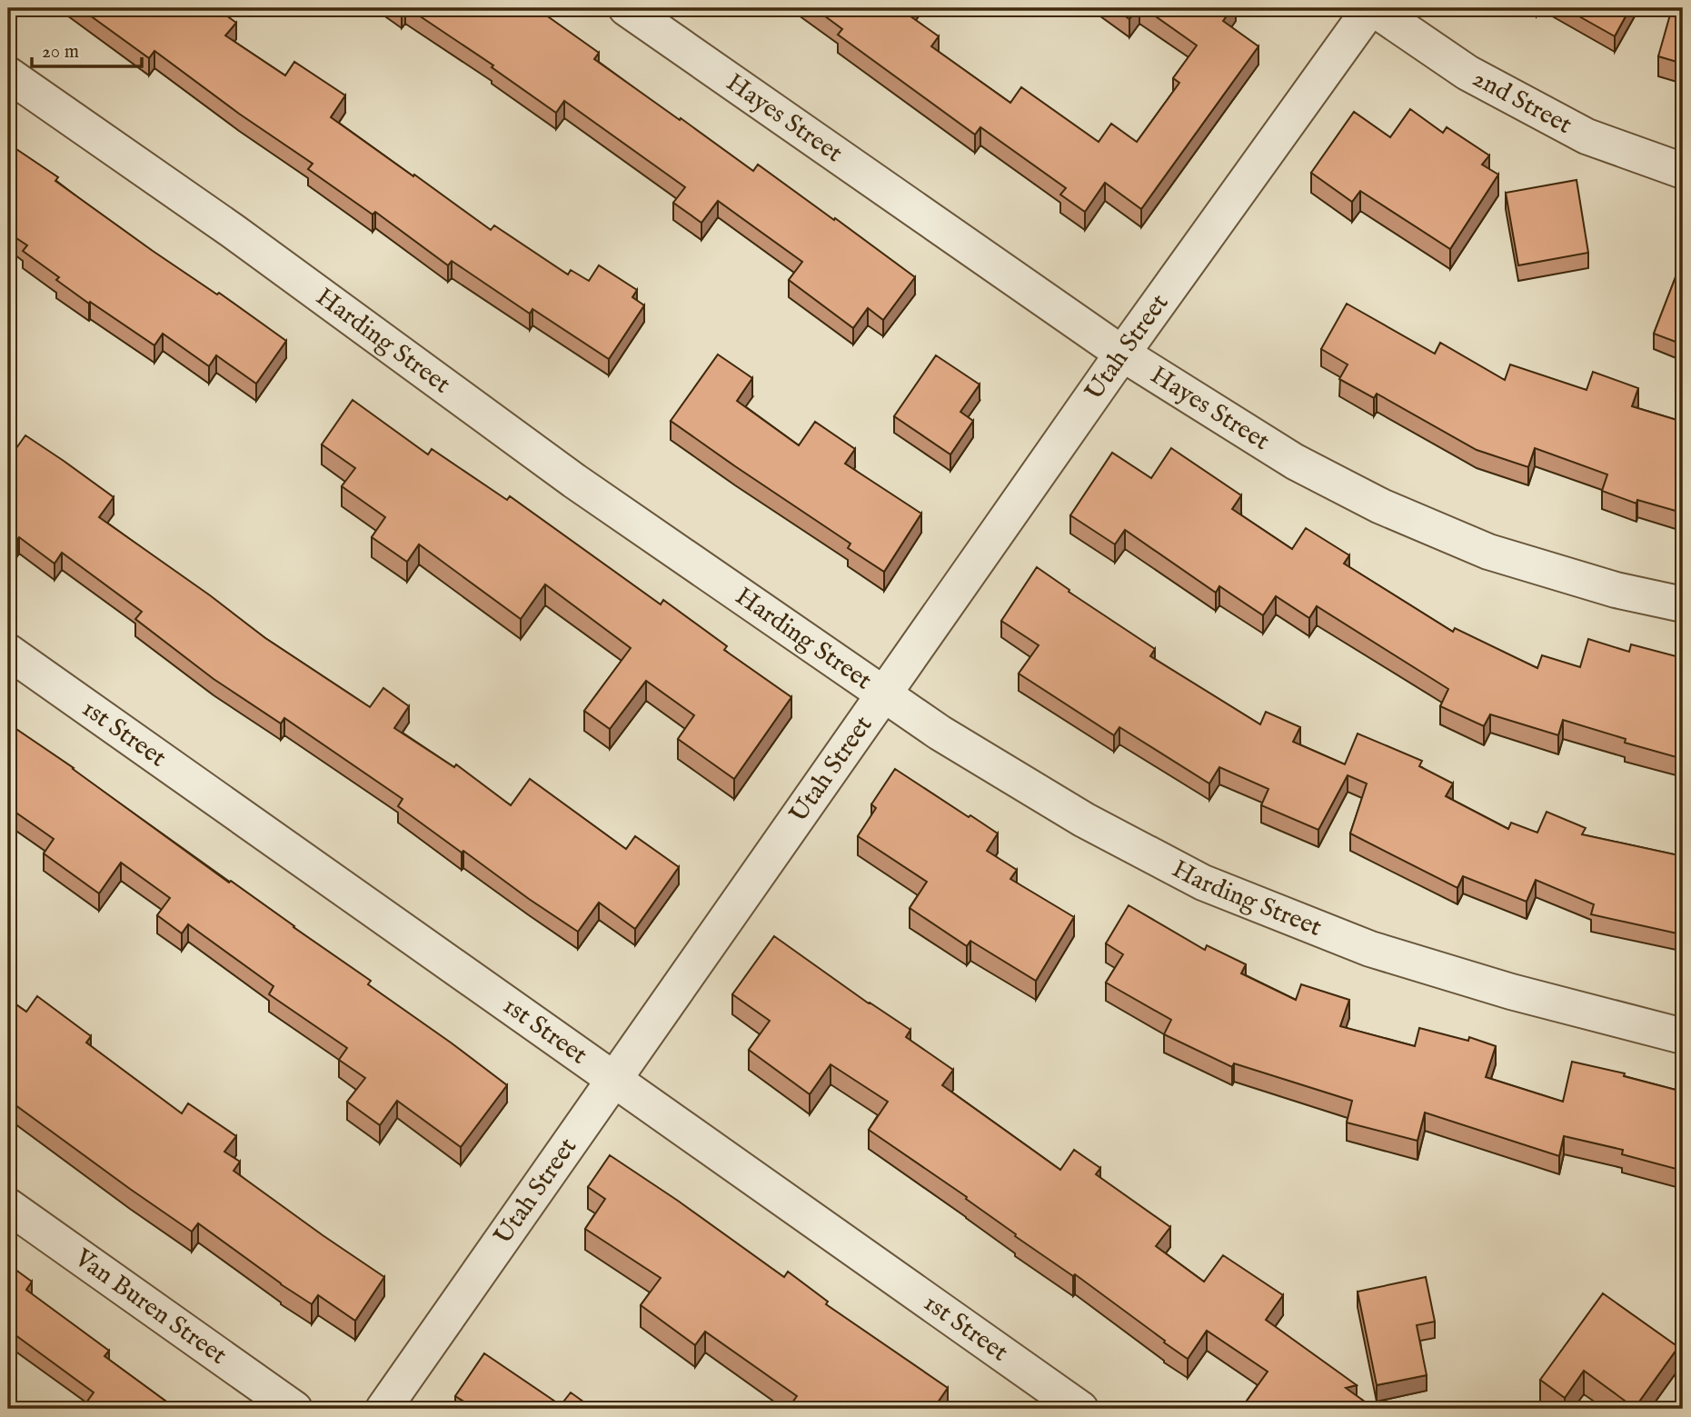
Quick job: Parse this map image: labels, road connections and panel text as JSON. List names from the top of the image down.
{
  "streets": {
    "street": [
      "2nd Street",
      "Hayes Street",
      "Harding Street",
      "Utah Street",
      "1st Street",
      "Van Buren Street"
    ]
  },
  "crossings": [
    ["2nd Street", "Utah Street"],
    ["Hayes Street", "Utah Street"],
    ["Harding Street", "Utah Street"],
    ["Utah Street", "1st Street"]
  ],
  "scale_bar": "20 m"
}
